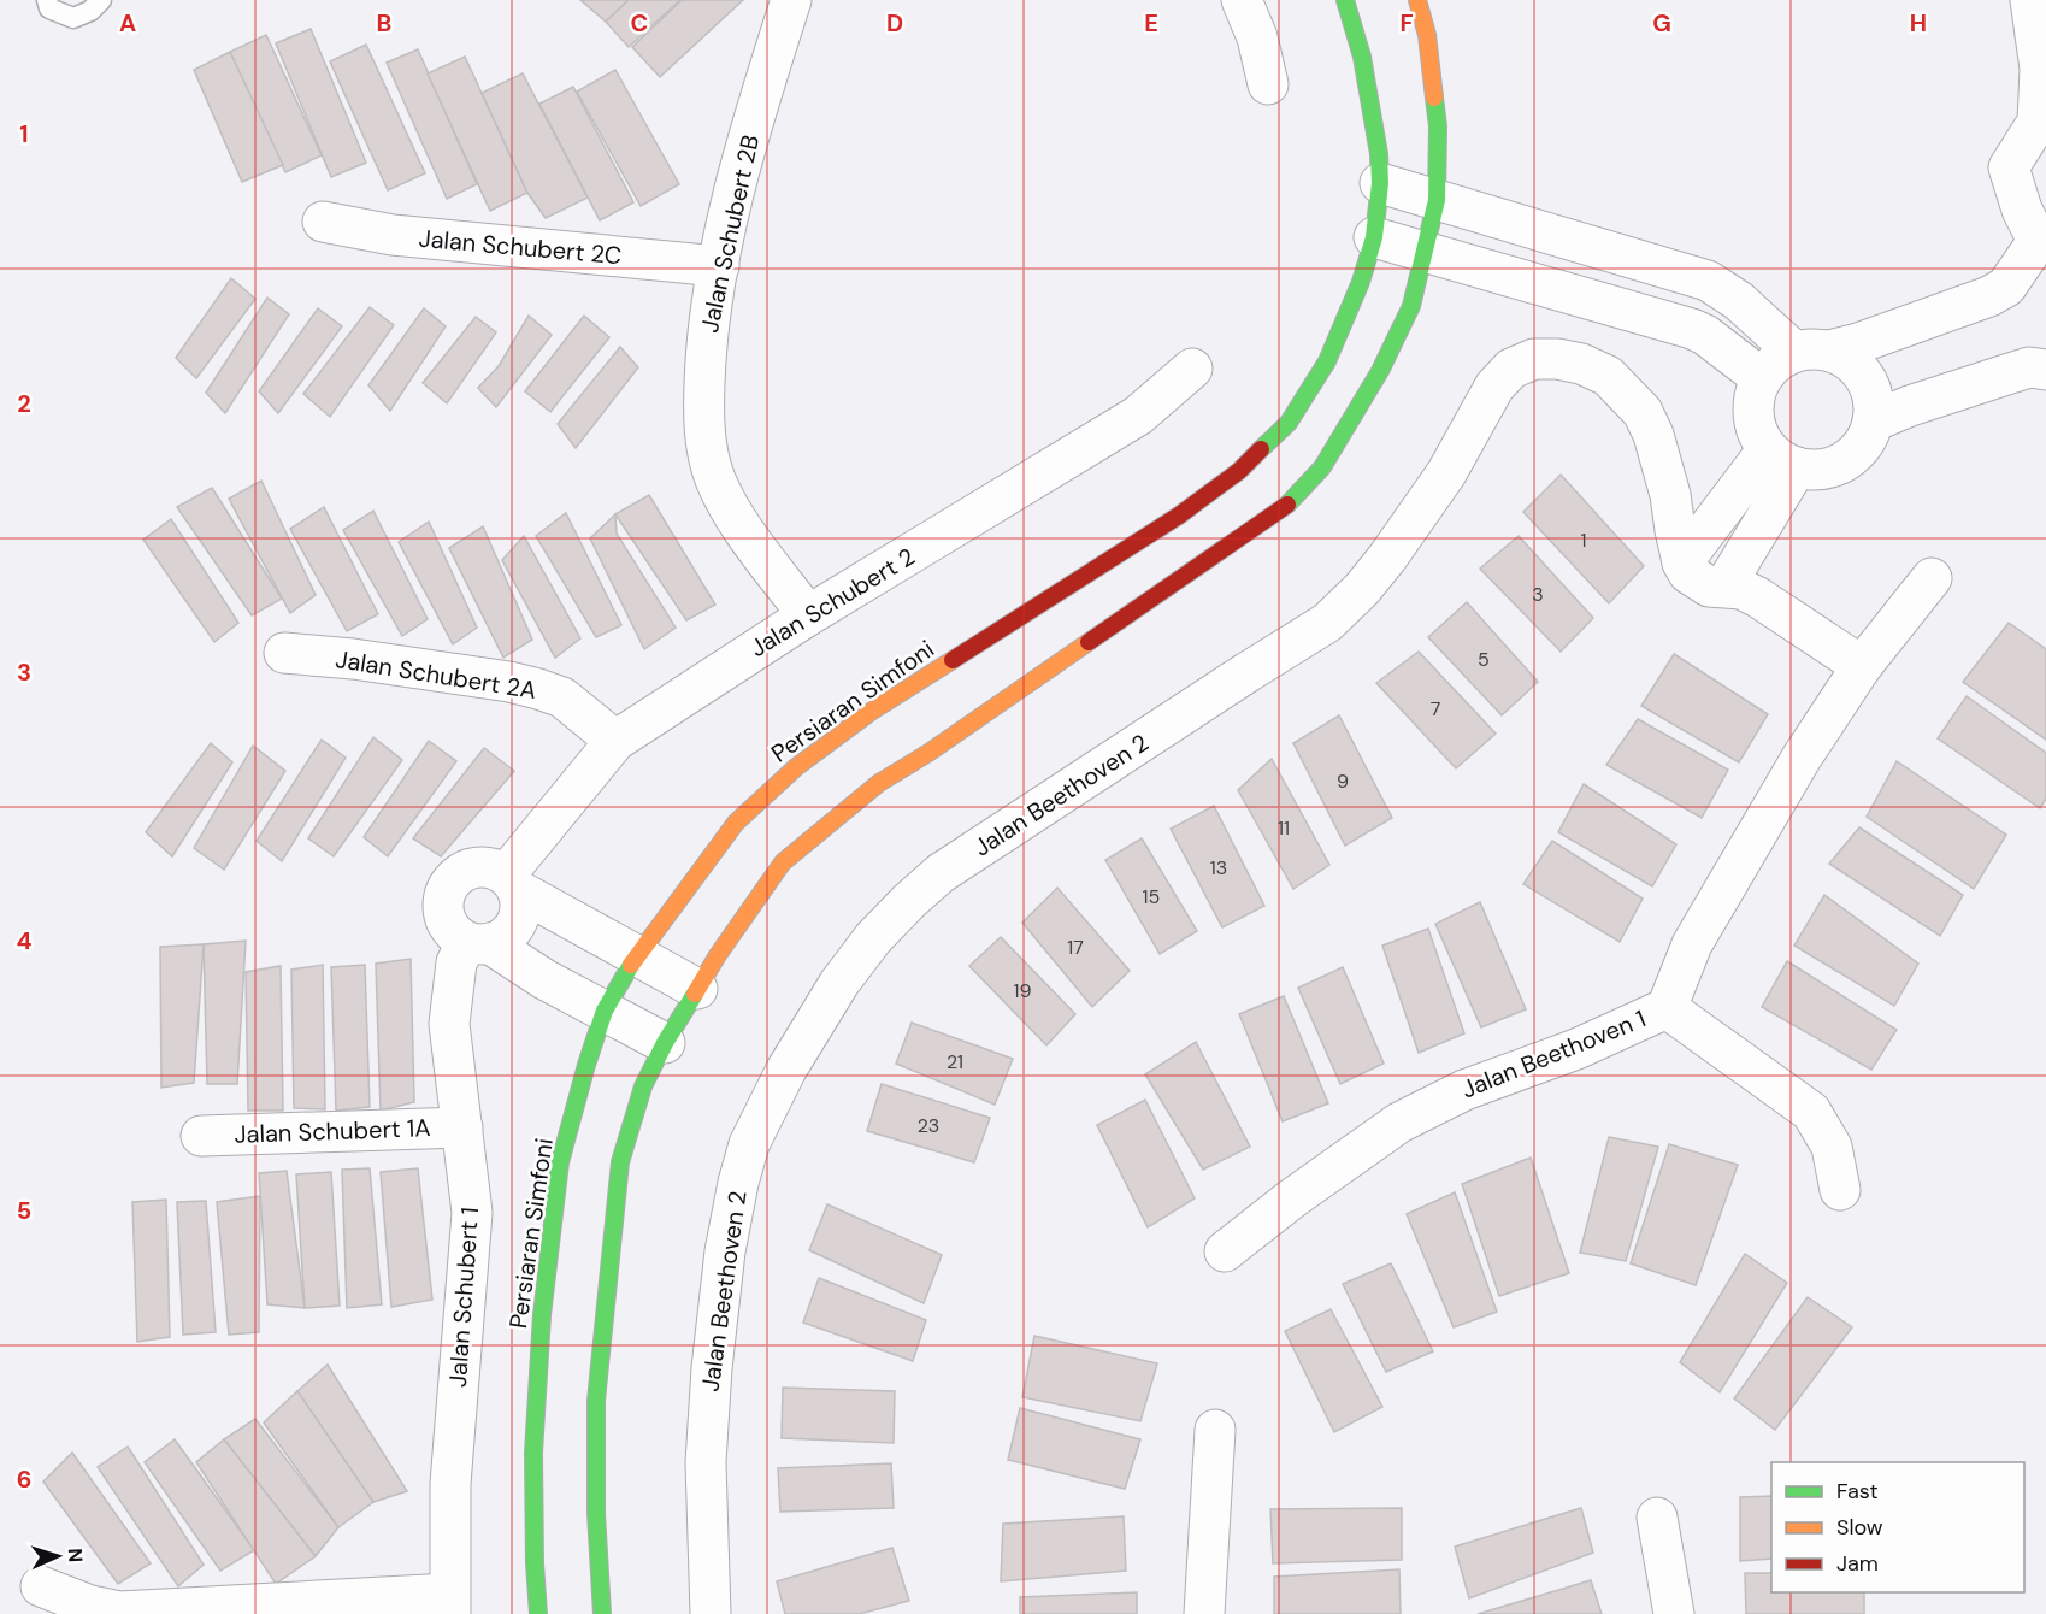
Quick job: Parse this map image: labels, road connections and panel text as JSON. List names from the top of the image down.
{
  "streets": {
    "street": [
      "Jalan Schubert 2B",
      "Jalan Schubert 2C",
      "Jalan Schubert 2",
      "Jalan Schubert 2A",
      "Persiaran Simfoni",
      "Jalan Beethoven 2",
      "Jalan Beethoven 1",
      "Jalan Schubert 1A",
      "Jalan Schubert 1"
    ]
  },
  "crossings": [
    ["Jalan Schubert 2B", "Jalan Schubert 2C"],
    ["Jalan Schubert 2B", "Jalan Schubert 2"],
    ["Jalan Schubert 2", "Jalan Schubert 2A"],
    ["Jalan Schubert 2", "Jalan Schubert 1"],
    ["Jalan Schubert 1A", "Jalan Schubert 1"]
  ],
  "house_numbers": [
    "1",
    "3",
    "5",
    "7",
    "9",
    "11",
    "13",
    "15",
    "17",
    "19",
    "21",
    "23"
  ],
  "legend": ["Fast", "Slow", "Jam"],
  "north": "right",
  "grid": {
    "columns": [
      "A",
      "B",
      "C",
      "D",
      "E",
      "F",
      "G",
      "H"
    ],
    "rows": [
      "1",
      "2",
      "3",
      "4",
      "5",
      "6"
    ]
  }
}
